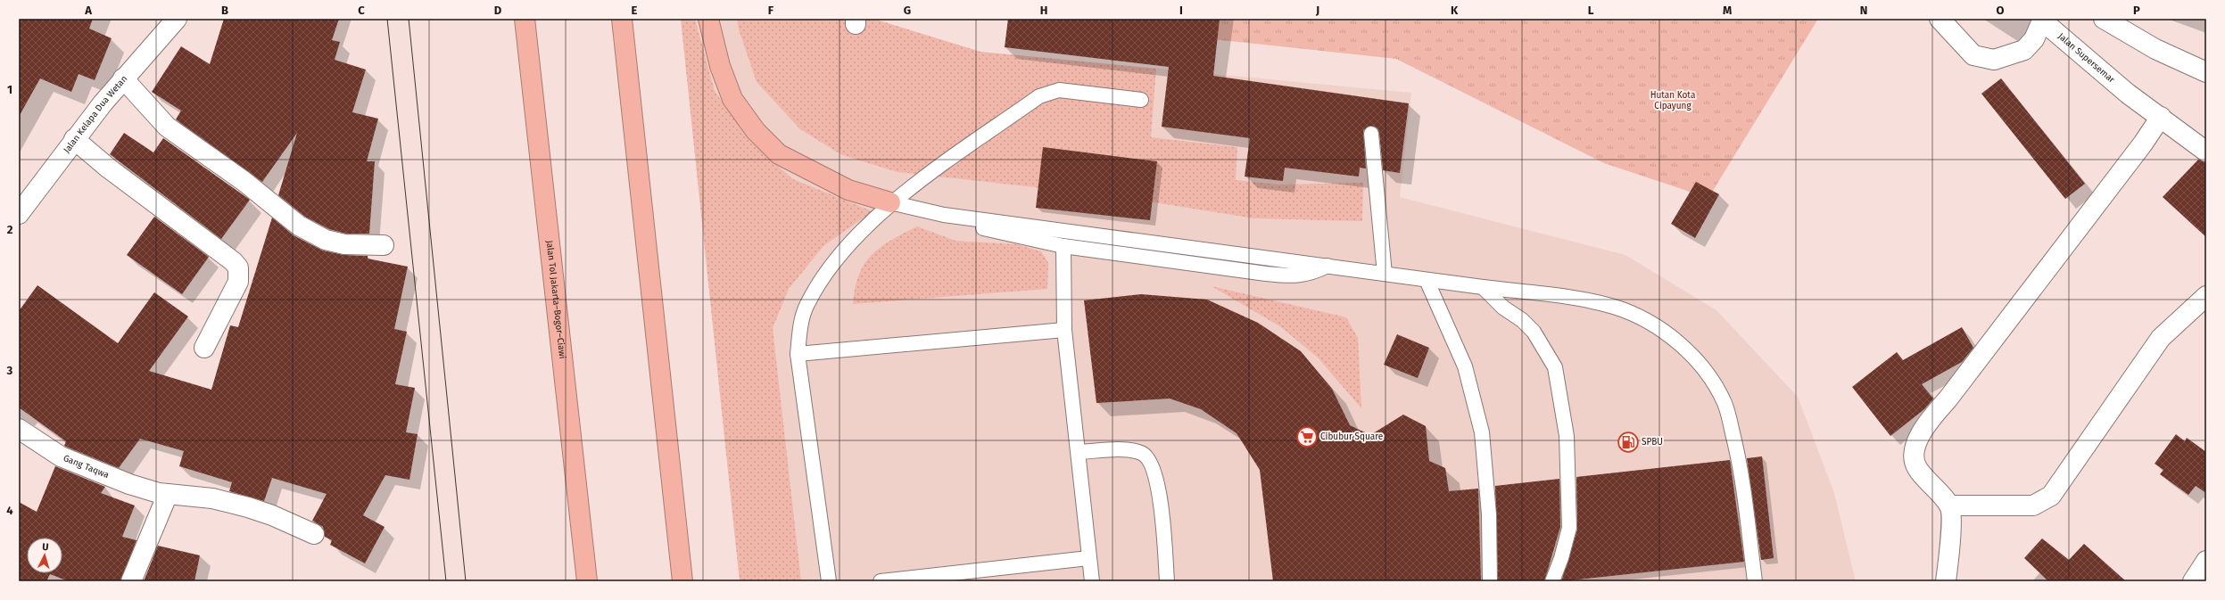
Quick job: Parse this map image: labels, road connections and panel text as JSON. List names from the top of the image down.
{
  "streets": {
    "highway": ["Jalan Tol Jakarta–Bogor–Ciawi"],
    "street": ["Jalan Supersemar", "Jalan Kelapa Dua Wetan", "Gang Taqwa"]
  },
  "parks": ["Hutan Kota Cipayung"],
  "places": {
    "supermarket": ["Cibubur Square"],
    "fuel station": ["SPBU"]
  },
  "north": "top",
  "grid": {
    "columns": [
      "A",
      "B",
      "C",
      "D",
      "E",
      "F",
      "G",
      "H",
      "I",
      "J",
      "K",
      "L",
      "M",
      "N",
      "O",
      "P"
    ],
    "rows": [
      "1",
      "2",
      "3",
      "4"
    ]
  }
}
